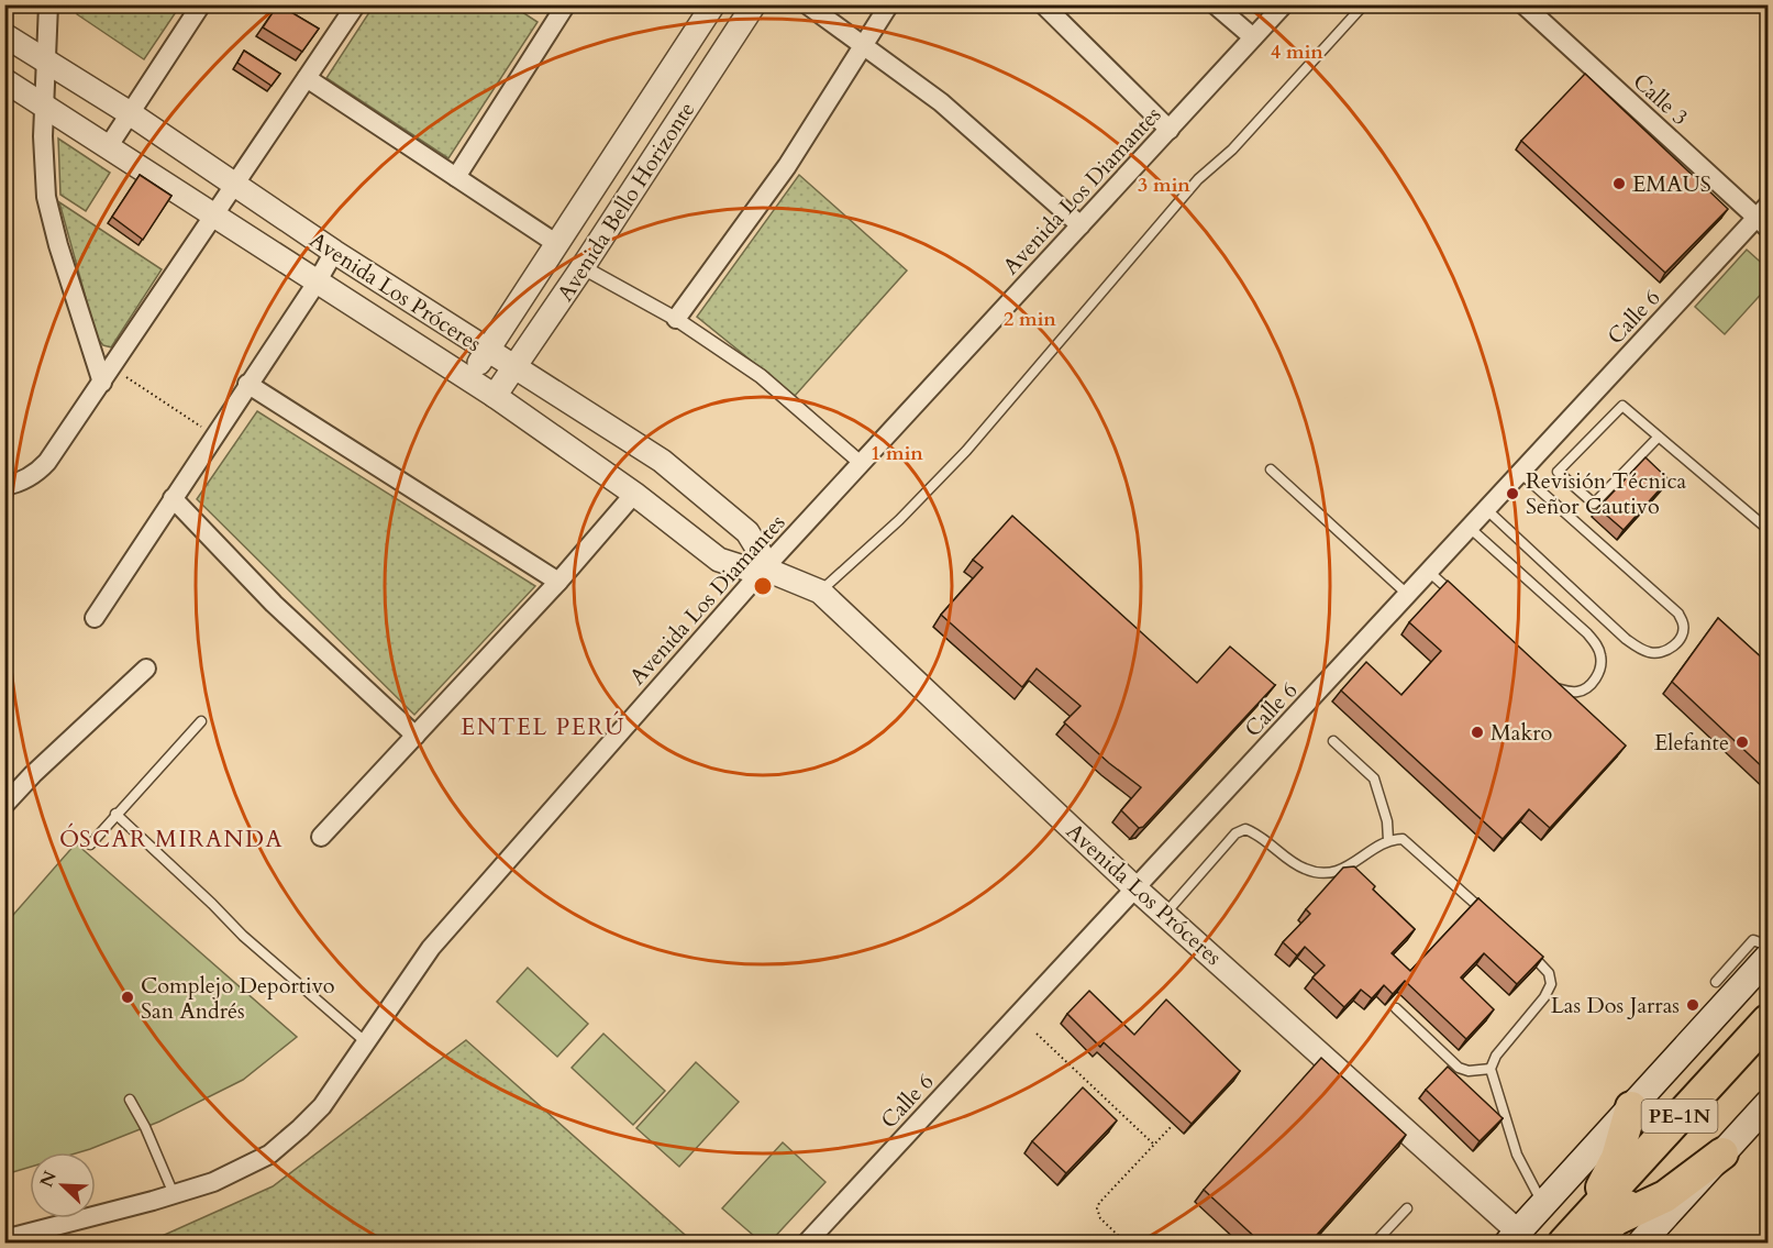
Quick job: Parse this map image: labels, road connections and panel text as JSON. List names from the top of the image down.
{
  "streets": {
    "highway": ["PE-1N"],
    "street": [
      "Calle 3",
      "Avenida Los Diamantes",
      "Avenida Bello Horizonte",
      "Avenida Los Próceres",
      "Calle 6"
    ]
  },
  "crossings": [
    ["Calle 3", "Calle 6"],
    ["Avenida Los Diamantes", "Avenida Los Próceres"],
    ["Avenida Bello Horizonte", "Avenida Los Próceres"],
    ["Avenida Los Próceres", "Calle 6"]
  ],
  "districts": ["ENTEL PERÚ", "ÓSCAR MIRANDA"],
  "places": [
    "EMAUS",
    "Revisión Técnica Señor Cautivo",
    "Makro",
    "Elefante",
    "Complejo Deportivo San Andrés",
    "Las Dos Jarras"
  ],
  "north": "top left",
  "rings": [
    "4 min",
    "3 min",
    "2 min",
    "1 min"
  ]
}
